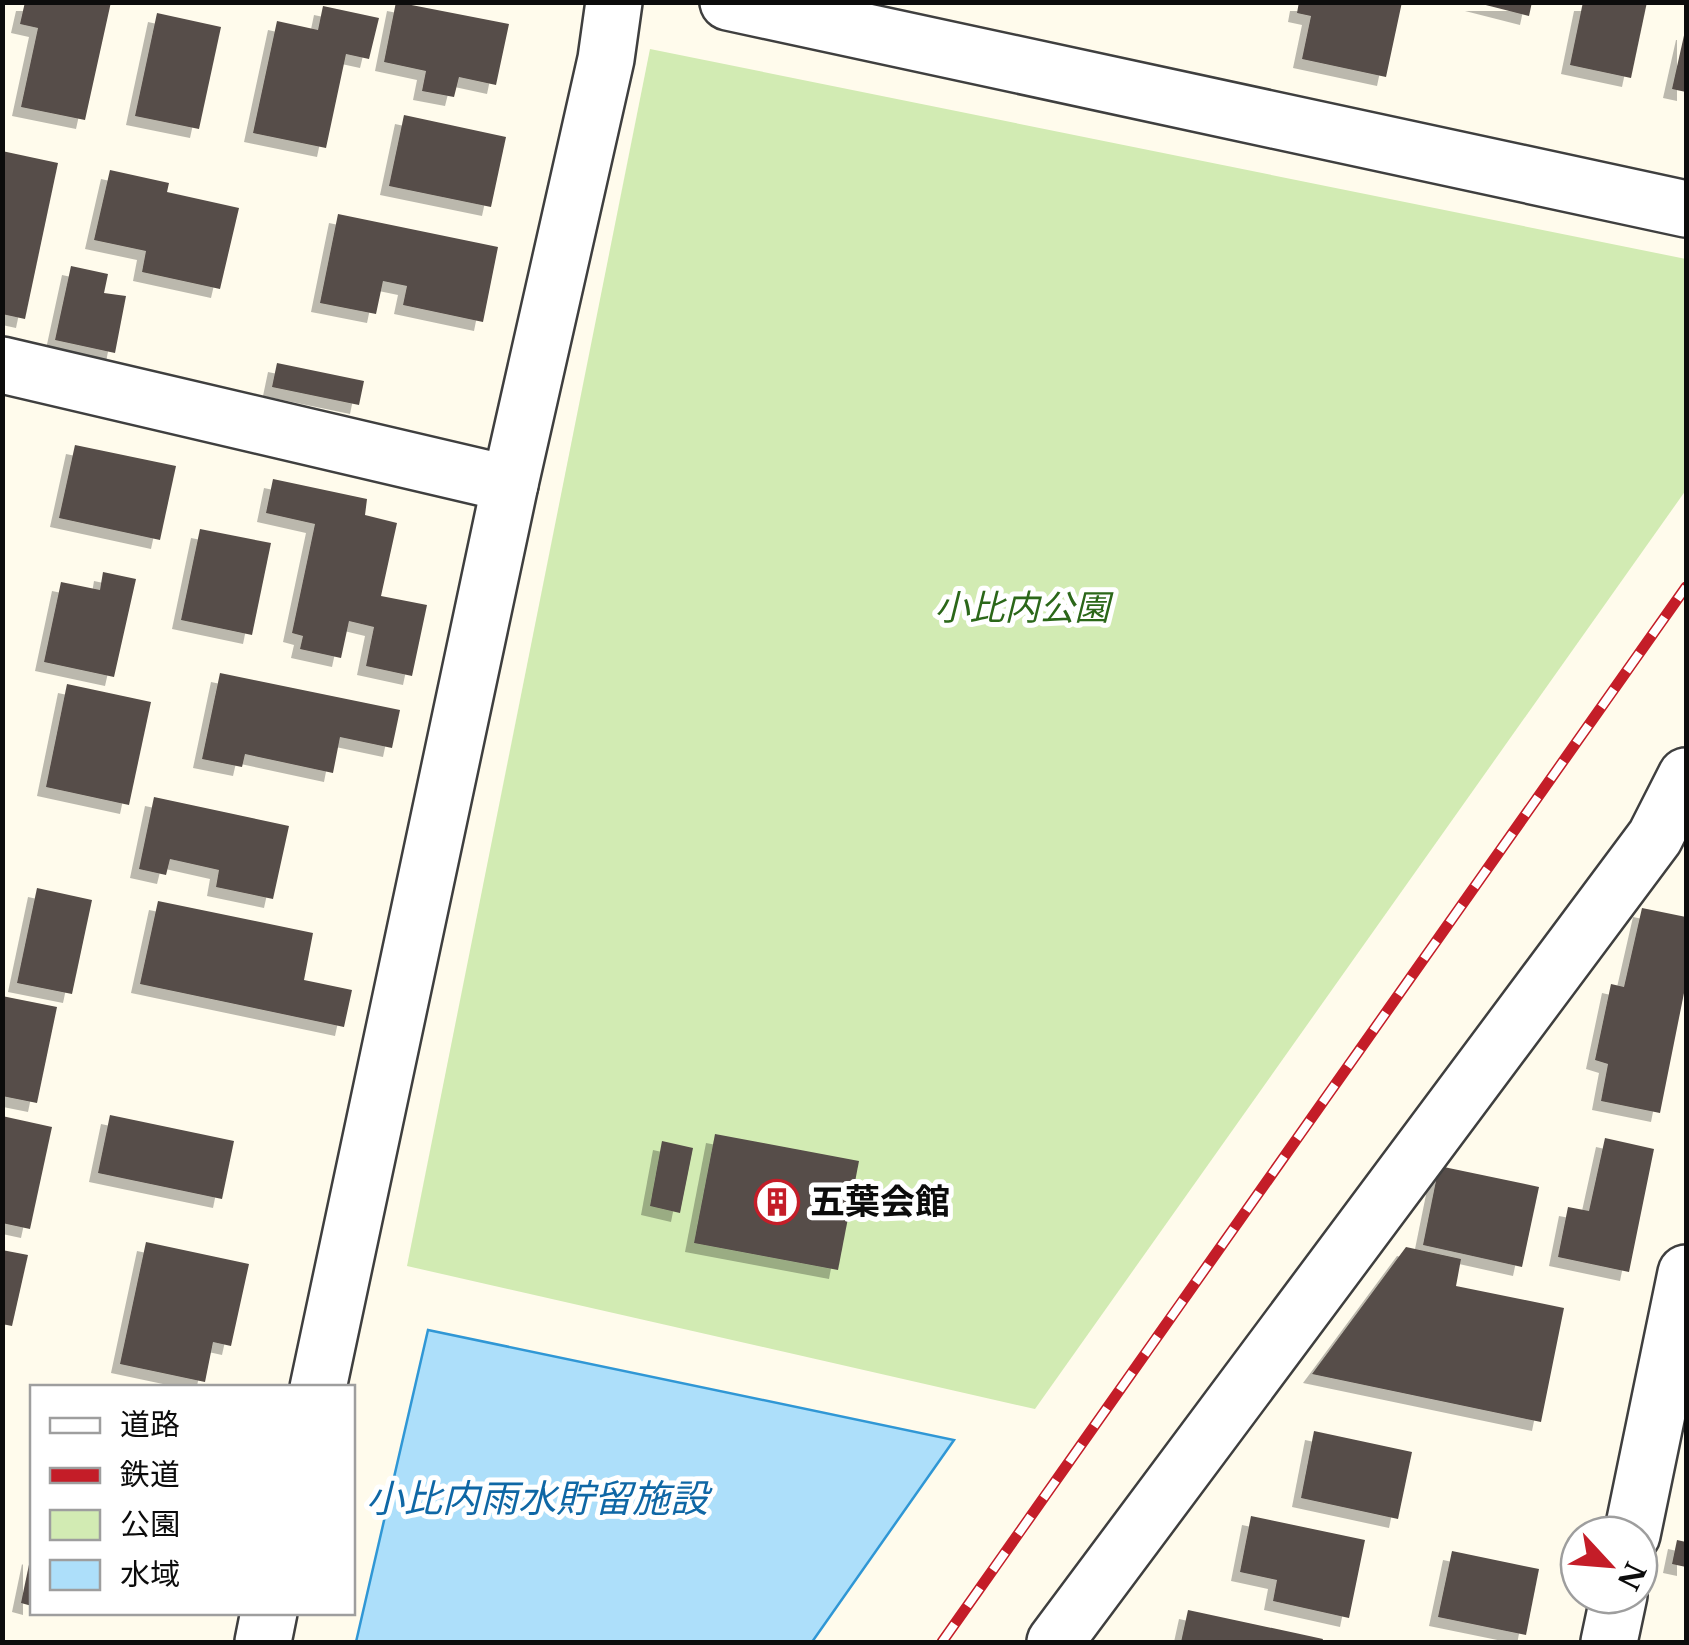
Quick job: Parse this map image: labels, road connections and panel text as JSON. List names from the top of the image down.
{
  "water": ["小比内雨水貯留施設"],
  "parks": ["小比内公園"],
  "places": {
    "building": ["五葉会館"]
  },
  "legend": [
    "道路",
    "鉄道",
    "公園",
    "水域"
  ],
  "north": "bottom right"
}
